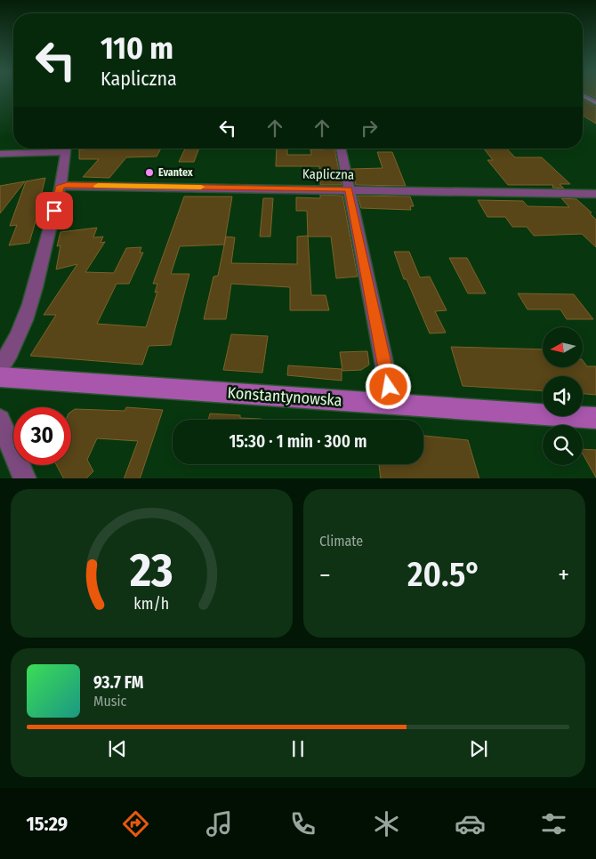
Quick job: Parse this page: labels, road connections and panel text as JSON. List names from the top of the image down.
{
  "streets": {
    "street": ["Kapliczna", "Konstantynowska"]
  },
  "places": ["Evantex"],
  "north": "left",
  "page": {
    "turn": ["110 m", "Kapliczna"],
    "limit": "30",
    "trip": "15:30 · 1 min · 300 m",
    "tile": "Climate",
    "heat": ["−", "20.5°", "+"],
    "song": ["93.7 FM", "Music"],
    "tabs": "15:29",
    "gauge": ["23", "km/h"]
  }
}
